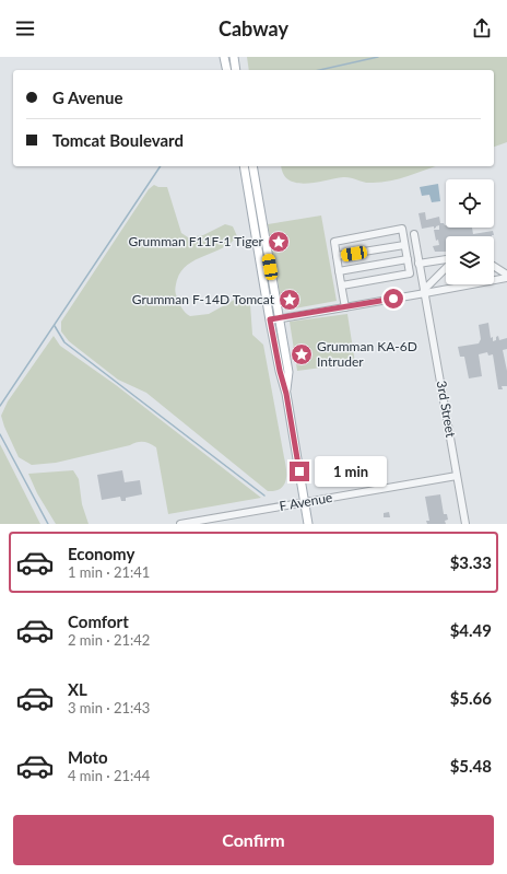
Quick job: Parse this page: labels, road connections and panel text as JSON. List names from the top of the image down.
{
  "streets": {
    "street": ["3rd Street", "F Avenue"]
  },
  "crossings": [
    ["3rd Street", "F Avenue"]
  ],
  "places": {
    "place": ["Grumman F11F-1 Tiger", "Grumman F-14D Tomcat", "Grumman KA-6D Intruder"]
  },
  "page": {
    "header": "Cabway",
    "banner": ["G Avenue", "Tomcat Boulevard"],
    "bubble": "1 min",
    "list": [
      {
        "name": "Economy",
        "note": "1 min · 21:41",
        "value": "$3.33"
      },
      {
        "name": "Comfort",
        "note": "2 min · 21:42",
        "value": "$4.49"
      },
      {
        "name": "XL",
        "note": "3 min · 21:43",
        "value": "$5.66"
      },
      {
        "name": "Moto",
        "note": "4 min · 21:44",
        "value": "$5.48"
      }
    ],
    "buttons": "Confirm"
  }
}
